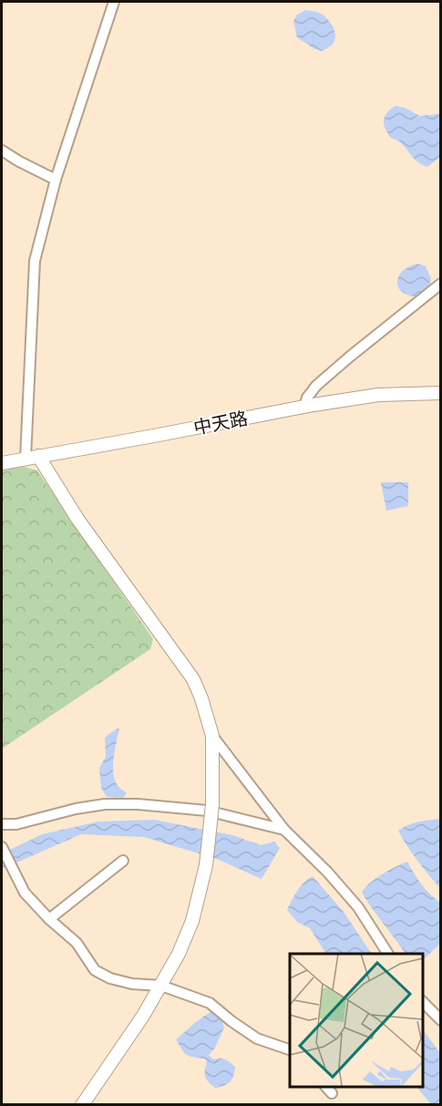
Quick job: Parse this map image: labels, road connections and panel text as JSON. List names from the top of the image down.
{
  "streets": {
    "main road": ["中天路"]
  }
}
